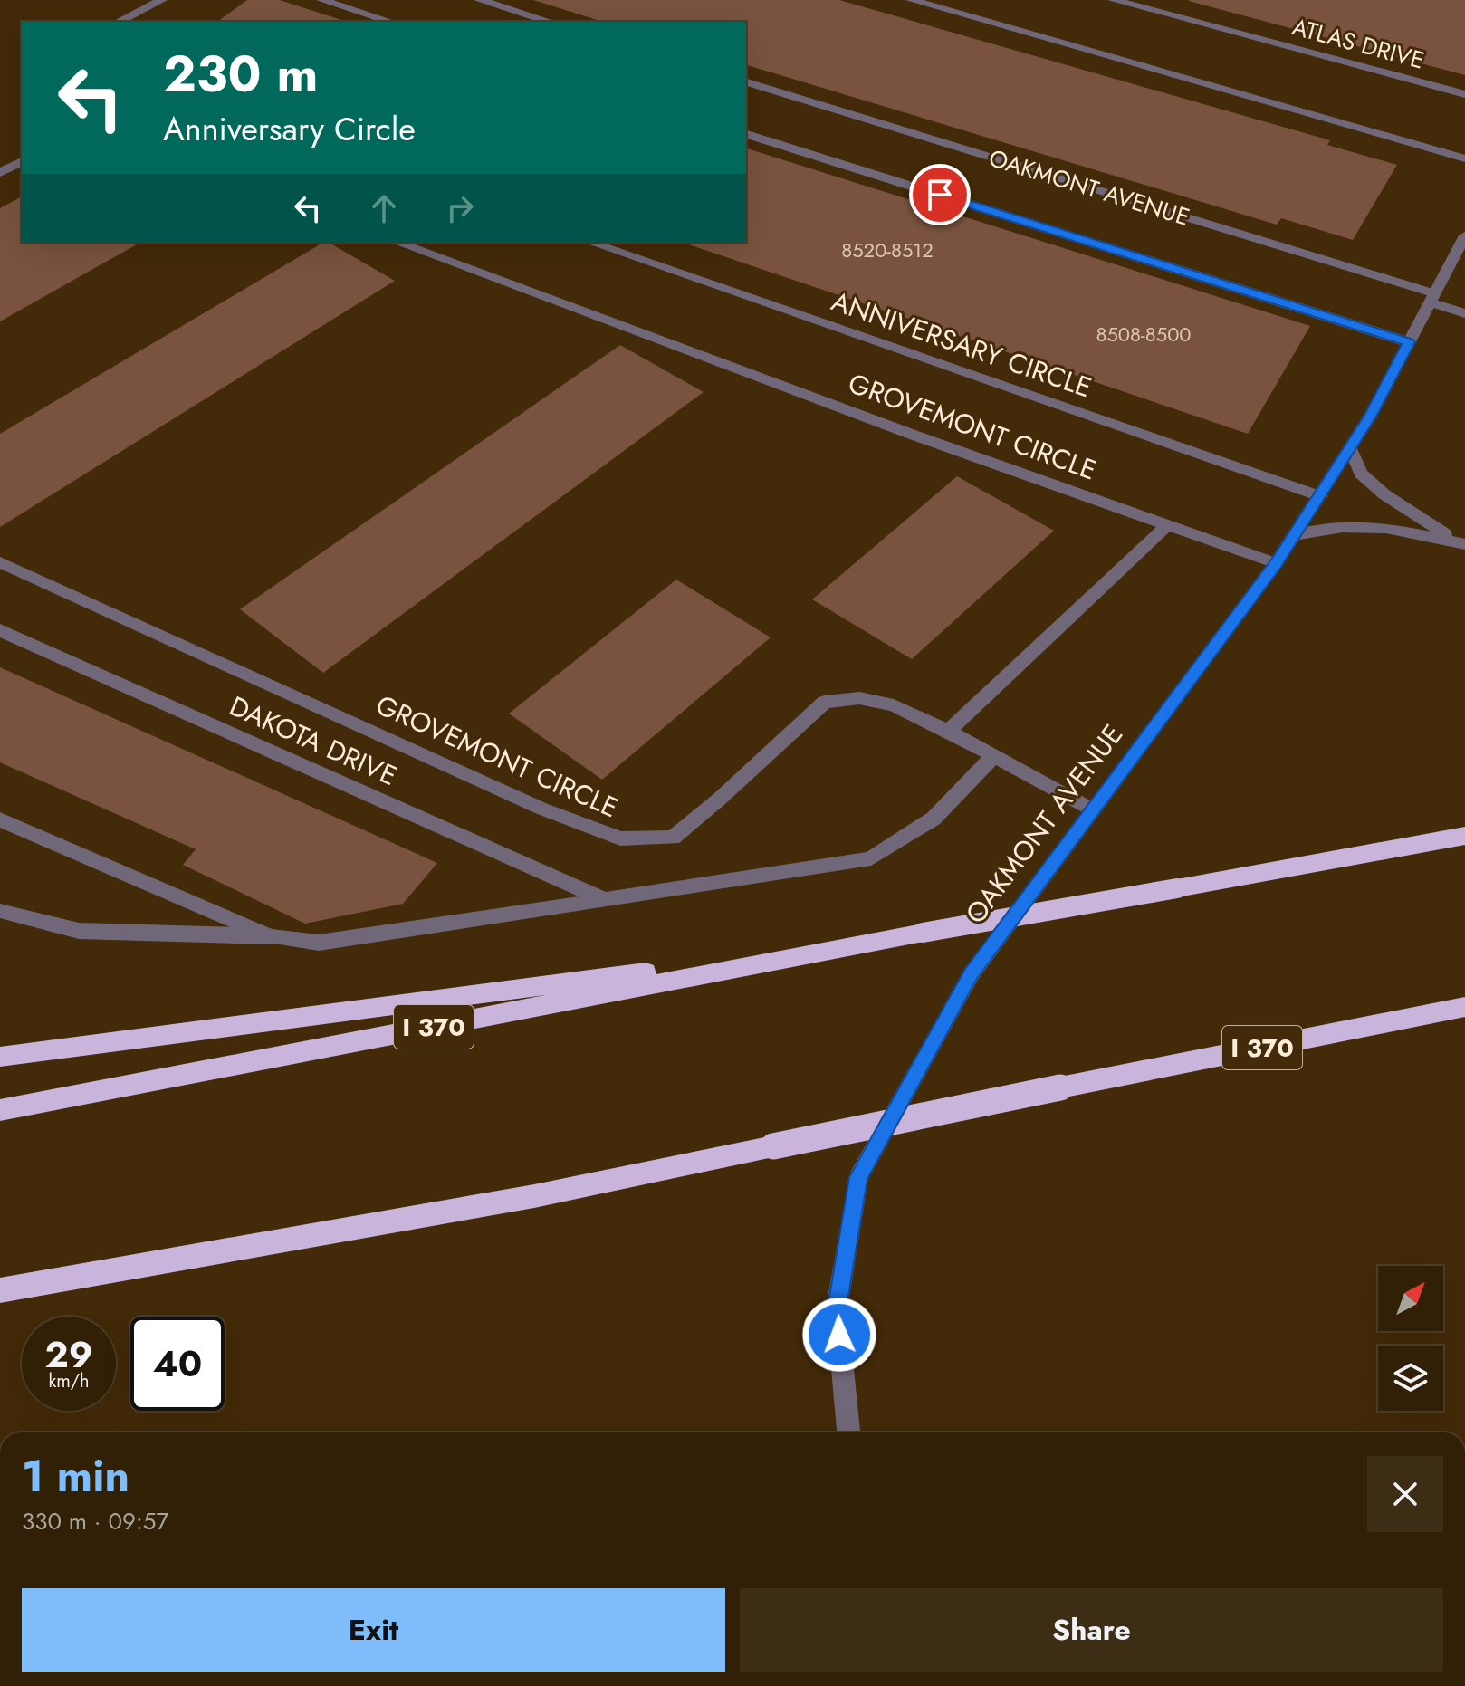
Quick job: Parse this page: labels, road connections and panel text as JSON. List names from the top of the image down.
{
  "streets": {
    "highway": ["I 370"],
    "street": [
      "ATLAS DRIVE",
      "OAKMONT AVENUE",
      "ANNIVERSARY CIRCLE",
      "GROVEMONT CIRCLE",
      "DAKOTA DRIVE"
    ]
  },
  "crossings": [
    ["OAKMONT AVENUE", "ANNIVERSARY CIRCLE"],
    ["OAKMONT AVENUE", "GROVEMONT CIRCLE"]
  ],
  "house_numbers": ["8520-8512", "8508-8500"],
  "north": "top right",
  "page": {
    "turn": ["230 m", "Anniversary Circle"],
    "speed": "29 km/h",
    "limit": "40",
    "heading": ["1 min", "330 m · 09:57"],
    "buttons": ["Exit", "Share"]
  }
}
